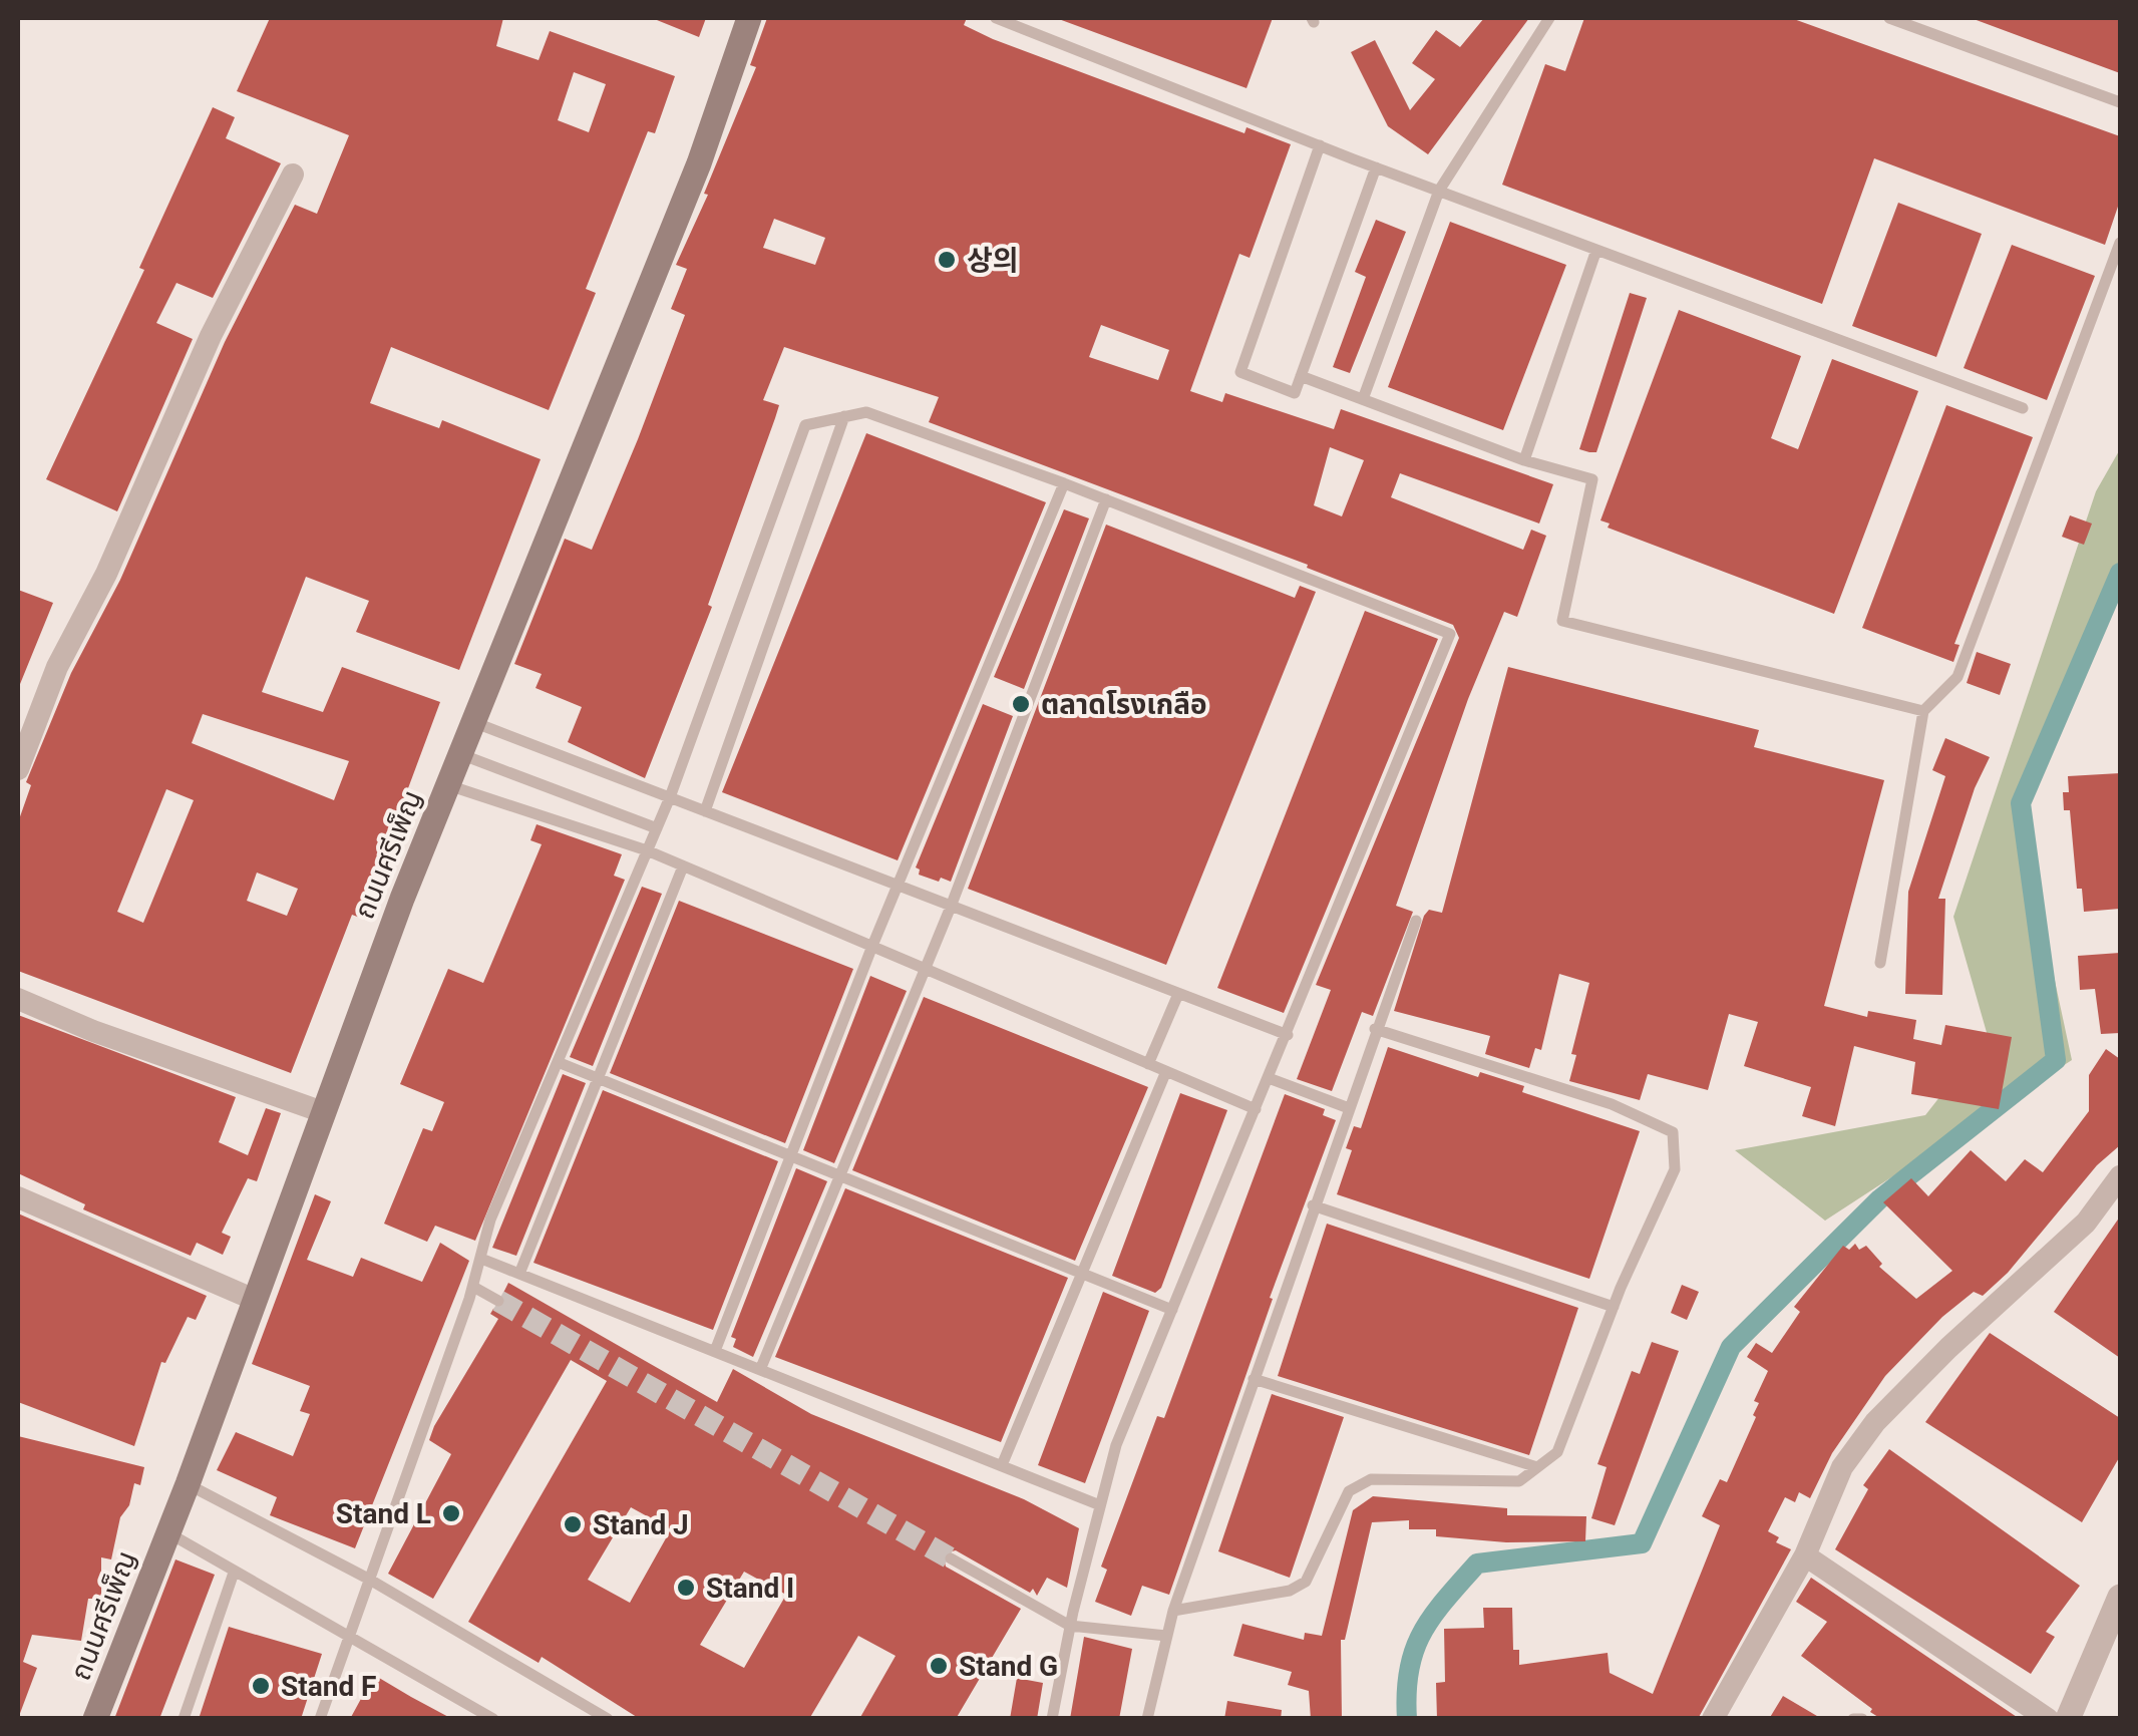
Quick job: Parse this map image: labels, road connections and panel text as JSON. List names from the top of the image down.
{
  "streets": {
    "main road": ["ถนนศรีเพ็ญ"]
  },
  "places": [
    "상의",
    "ตลาดโรงเกลือ",
    "Stand L",
    "Stand J",
    "Stand I",
    "Stand G",
    "Stand F"
  ]
}
